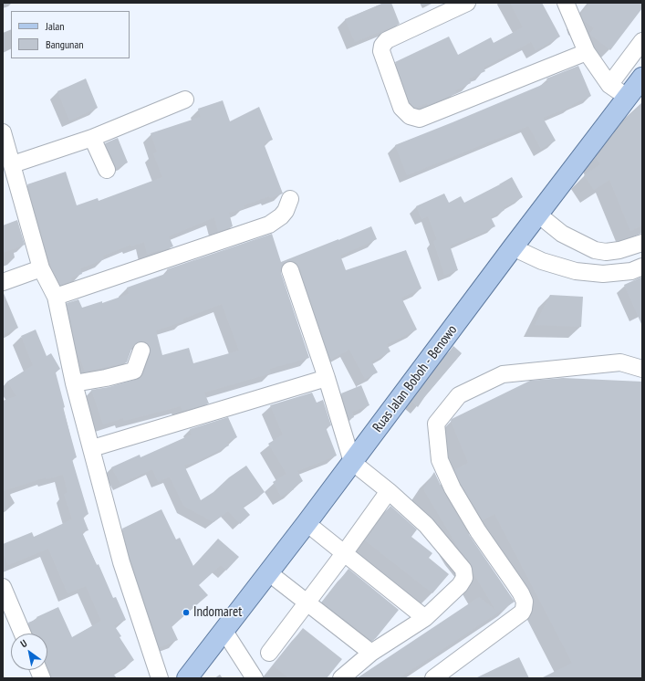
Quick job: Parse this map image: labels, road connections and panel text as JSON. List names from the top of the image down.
{
  "streets": {
    "main road": ["Ruas Jalan Boboh - Benowo"]
  },
  "places": ["Indomaret"],
  "legend": ["Jalan", "Bangunan"],
  "north": "top left"
}
